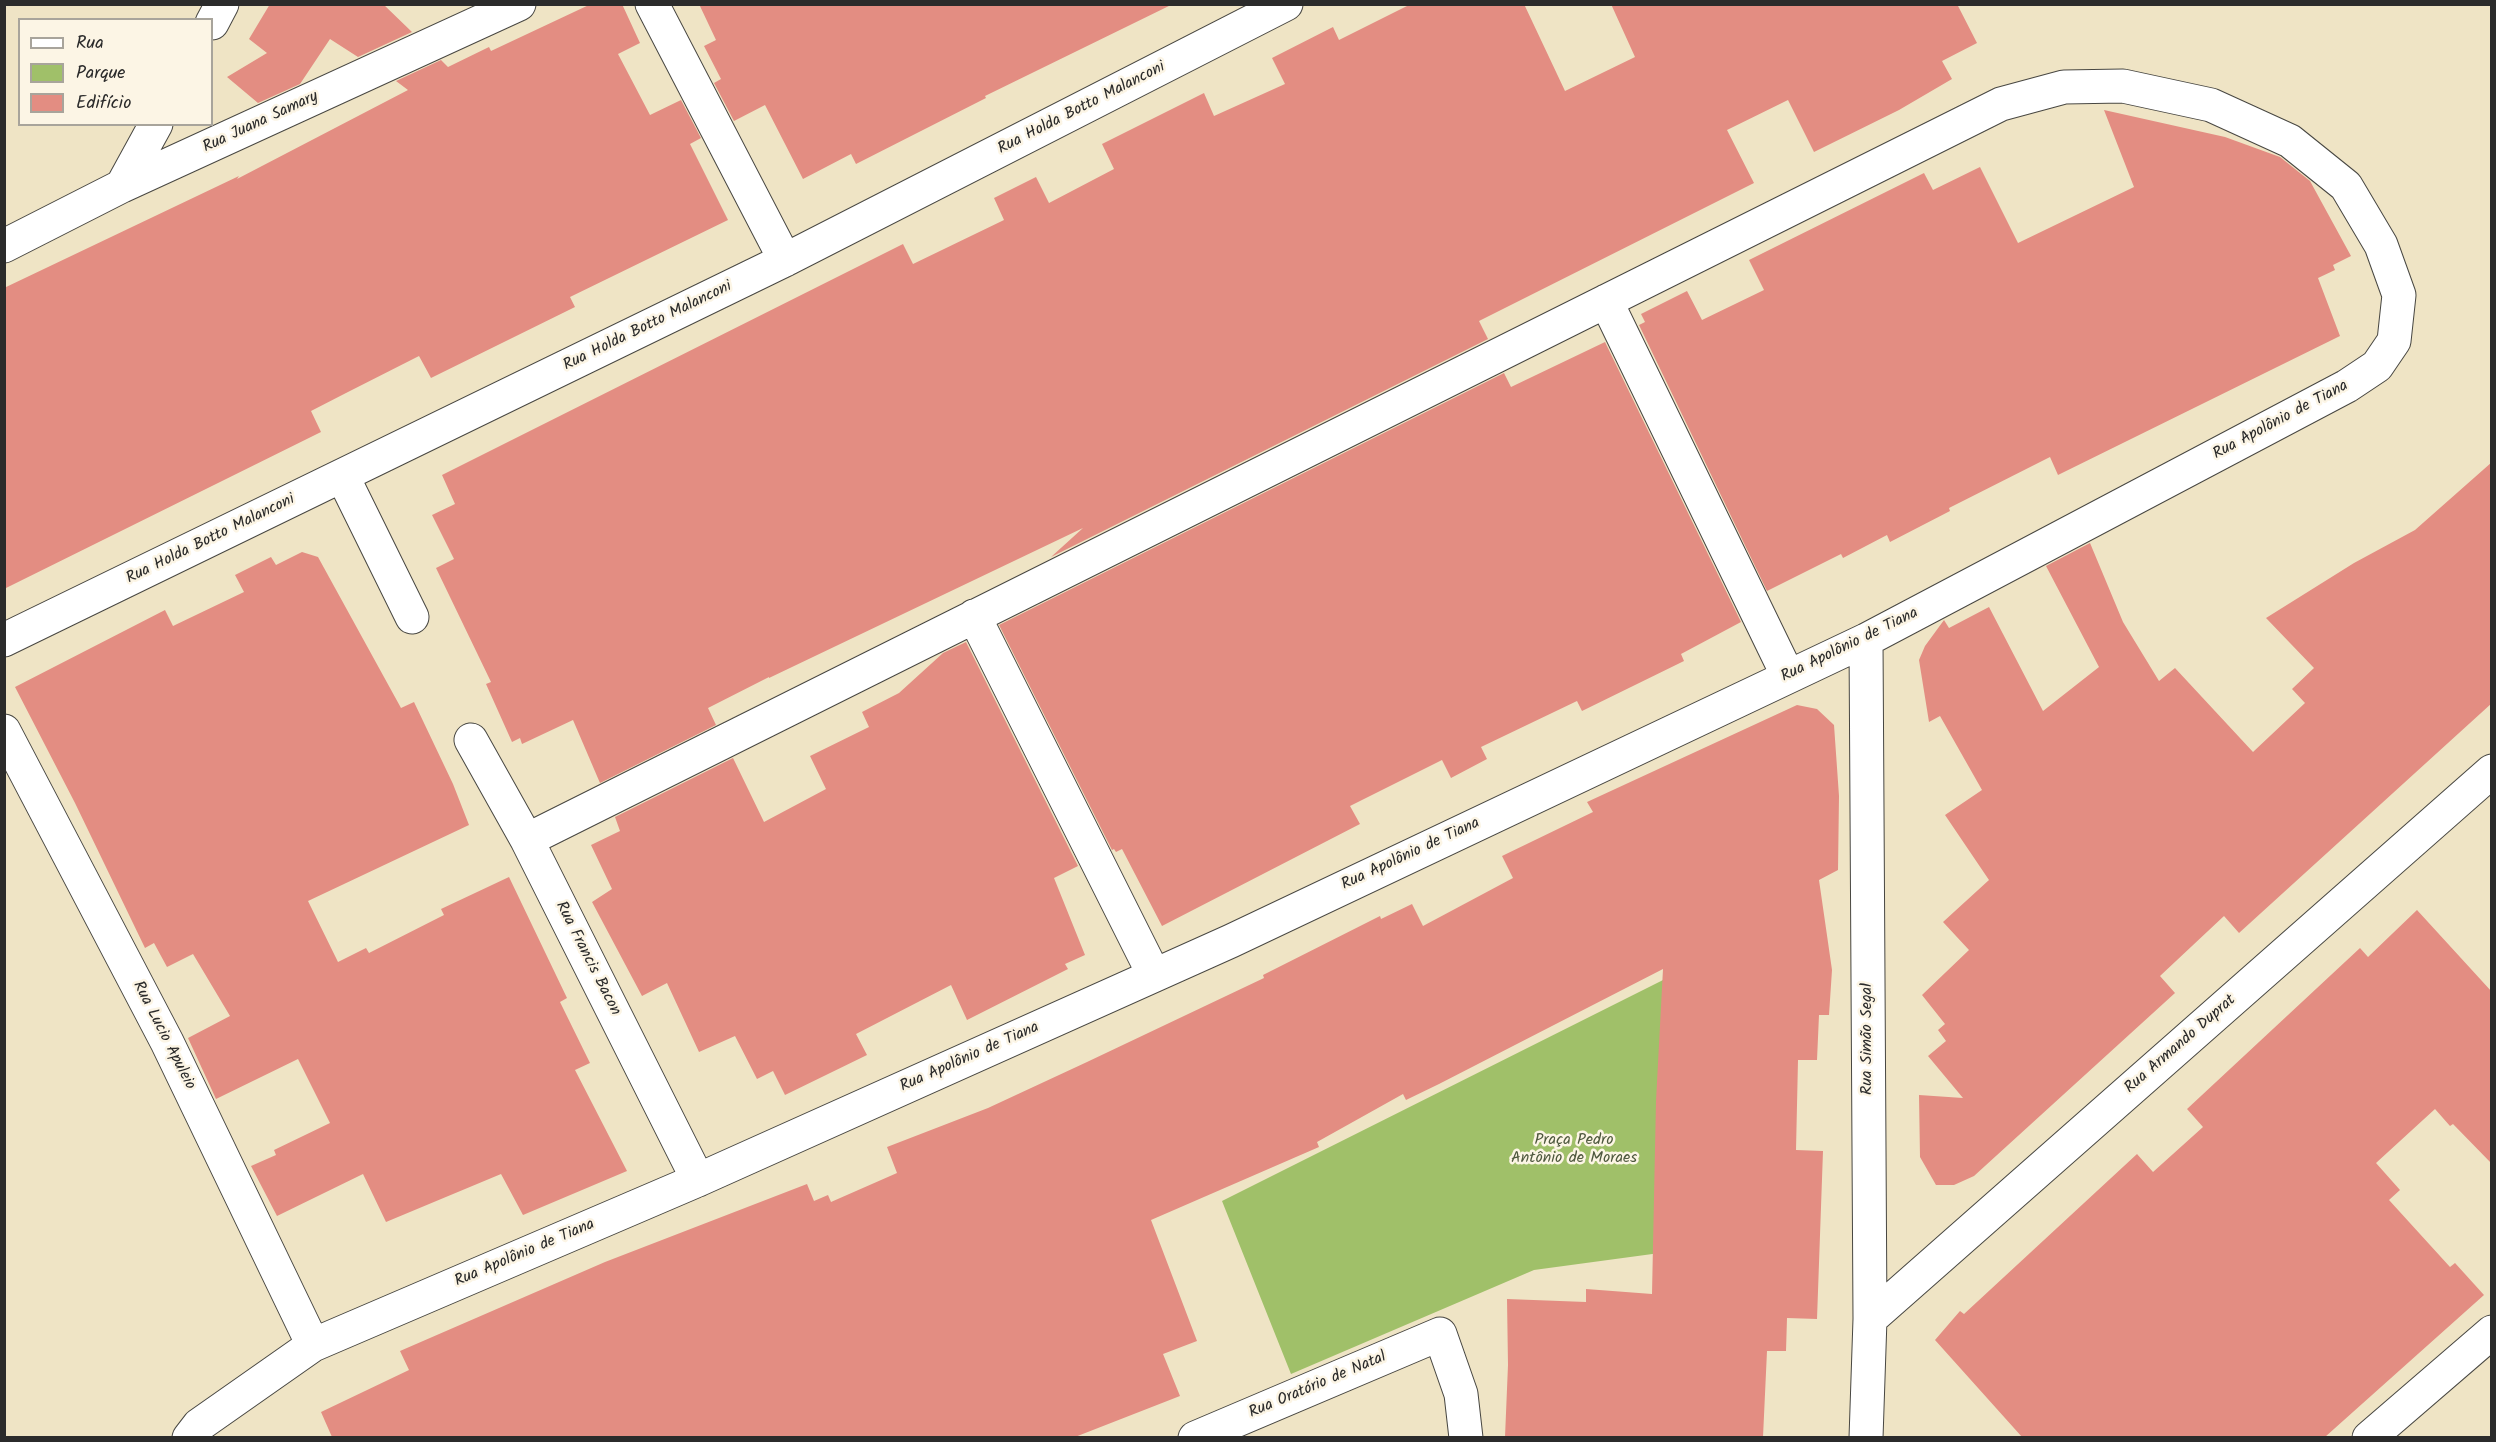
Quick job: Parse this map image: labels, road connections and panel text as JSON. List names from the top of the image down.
{
  "streets": {
    "street": [
      "Rua Holda Botto Malanconi",
      "Rua Juana Samary",
      "Rua Apolônio de Tiana",
      "Rua Francis Bacon",
      "Rua Lucio Apuleio",
      "Rua Simão Segal",
      "Rua Armando Duprat",
      "Rua Oratório de Natal"
    ]
  },
  "crossings": [
    ["Rua Apolônio de Tiana", "Rua Francis Bacon"],
    ["Rua Apolônio de Tiana", "Rua Lucio Apuleio"],
    ["Rua Apolônio de Tiana", "Rua Simão Segal"],
    ["Rua Simão Segal", "Rua Armando Duprat"]
  ],
  "parks": ["Praça Pedro Antônio de Moraes"],
  "legend": ["Rua", "Parque", "Edifício"]
}
